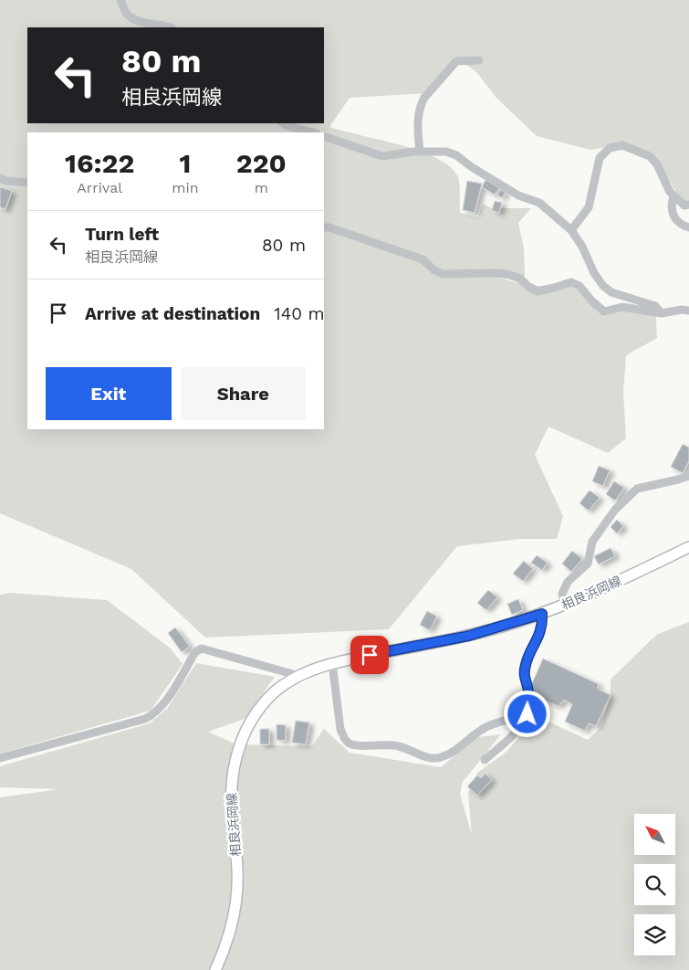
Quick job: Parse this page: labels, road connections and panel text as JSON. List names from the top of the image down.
{
  "streets": {
    "main road": ["相良浜岡線"]
  },
  "north": "top left",
  "page": {
    "turn": ["80 m", "相良浜岡線"],
    "eta": [
      "16:22",
      "Arrival",
      "1",
      "min",
      "220",
      "m"
    ],
    "list": [
      {
        "name": "Turn left",
        "note": "相良浜岡線",
        "value": "80 m"
      },
      {
        "name": "Arrive at destination",
        "value": "140 m"
      }
    ],
    "buttons": ["Exit", "Share"]
  }
}
